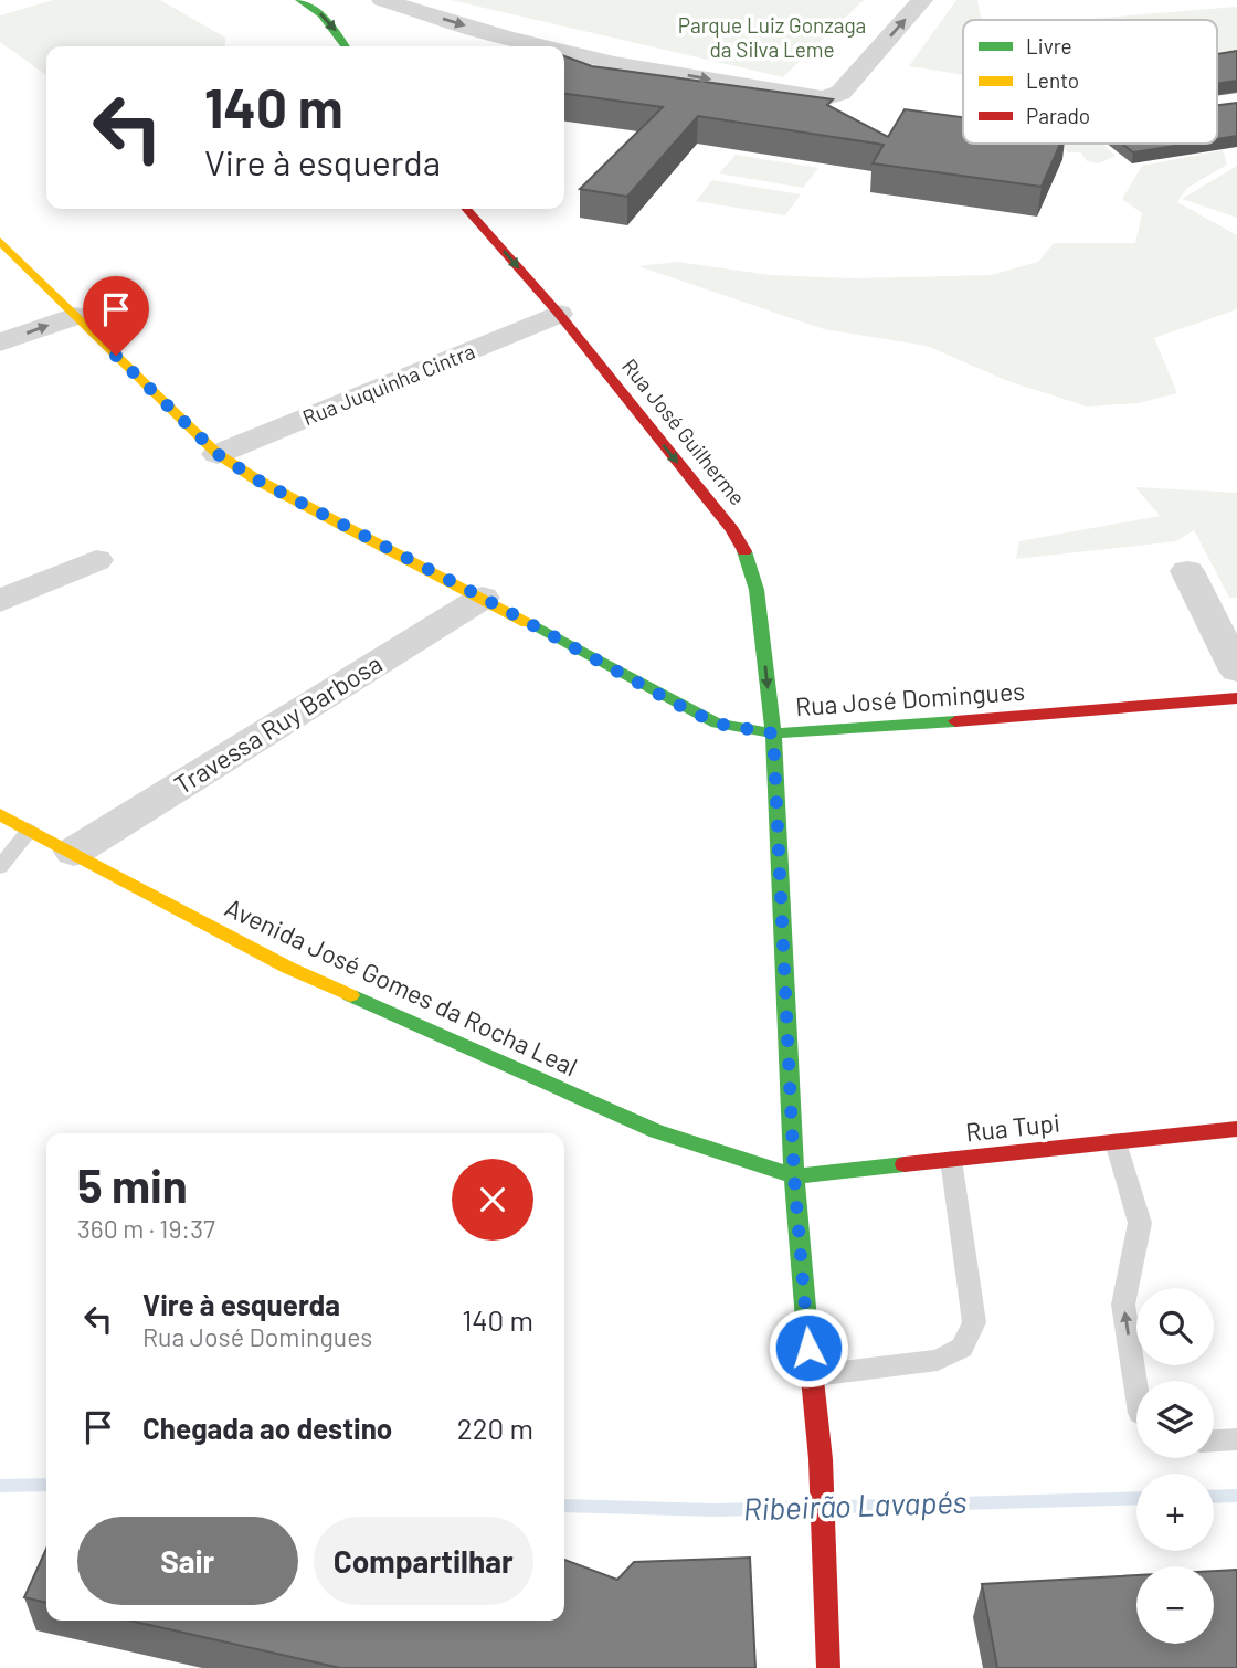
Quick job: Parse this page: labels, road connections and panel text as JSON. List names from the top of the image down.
{
  "streets": {
    "street": [
      "Rua Juquinha Cintra",
      "Rua José Guilherme",
      "Rua José Domingues",
      "Travessa Ruy Barbosa",
      "Avenida José Gomes da Rocha Leal",
      "Rua Tupi"
    ]
  },
  "crossings": [
    ["Rua Juquinha Cintra", "Rua José Guilherme"],
    ["Rua Juquinha Cintra", "Rua José Domingues"],
    ["Rua José Guilherme", "Rua José Domingues"],
    ["Rua José Guilherme", "Avenida José Gomes da Rocha Leal"],
    ["Rua José Guilherme", "Rua Tupi"],
    ["Rua José Domingues", "Travessa Ruy Barbosa"],
    ["Travessa Ruy Barbosa", "Avenida José Gomes da Rocha Leal"],
    ["Avenida José Gomes da Rocha Leal", "Rua Tupi"]
  ],
  "one_way": ["Rua José Guilherme"],
  "water": ["Ribeirão Lavapés"],
  "parks": ["Parque Luiz Gonzaga da Silva Leme"],
  "legend": ["Livre", "Lento", "Parado"],
  "page": {
    "turn": ["140 m", "Vire à esquerda"],
    "heading": ["5 min", "360 m · 19:37"],
    "list": [
      {
        "name": "Vire à esquerda",
        "note": "Rua José Domingues",
        "value": "140 m"
      },
      {
        "name": "Chegada ao destino",
        "value": "220 m"
      }
    ],
    "map_buttons": ["+", "−"],
    "buttons": ["Sair", "Compartilhar"]
  }
}
